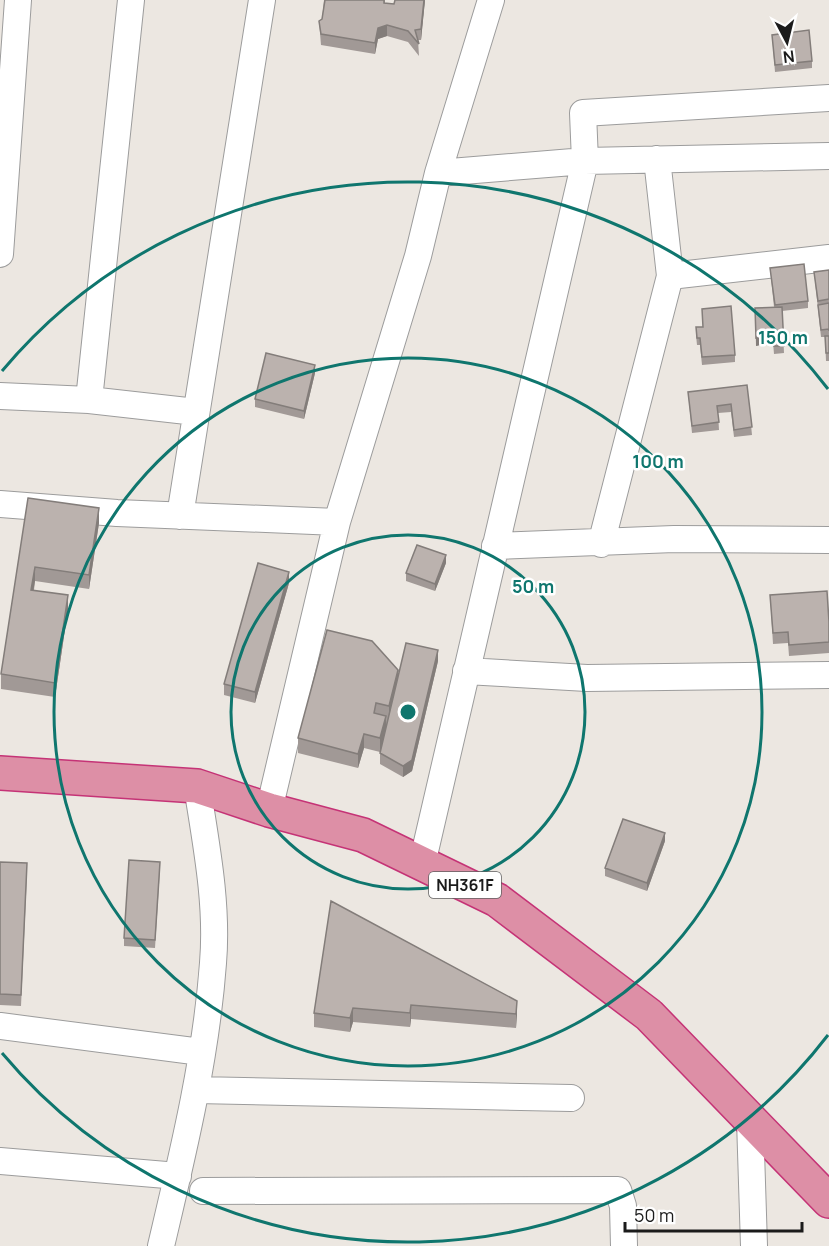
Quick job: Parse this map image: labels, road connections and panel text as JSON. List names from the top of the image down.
{
  "streets": {
    "highway": ["NH361F"]
  },
  "scale_bar": "50 m",
  "north": "bottom",
  "rings": ["150 m", "100 m", "50 m"]
}
